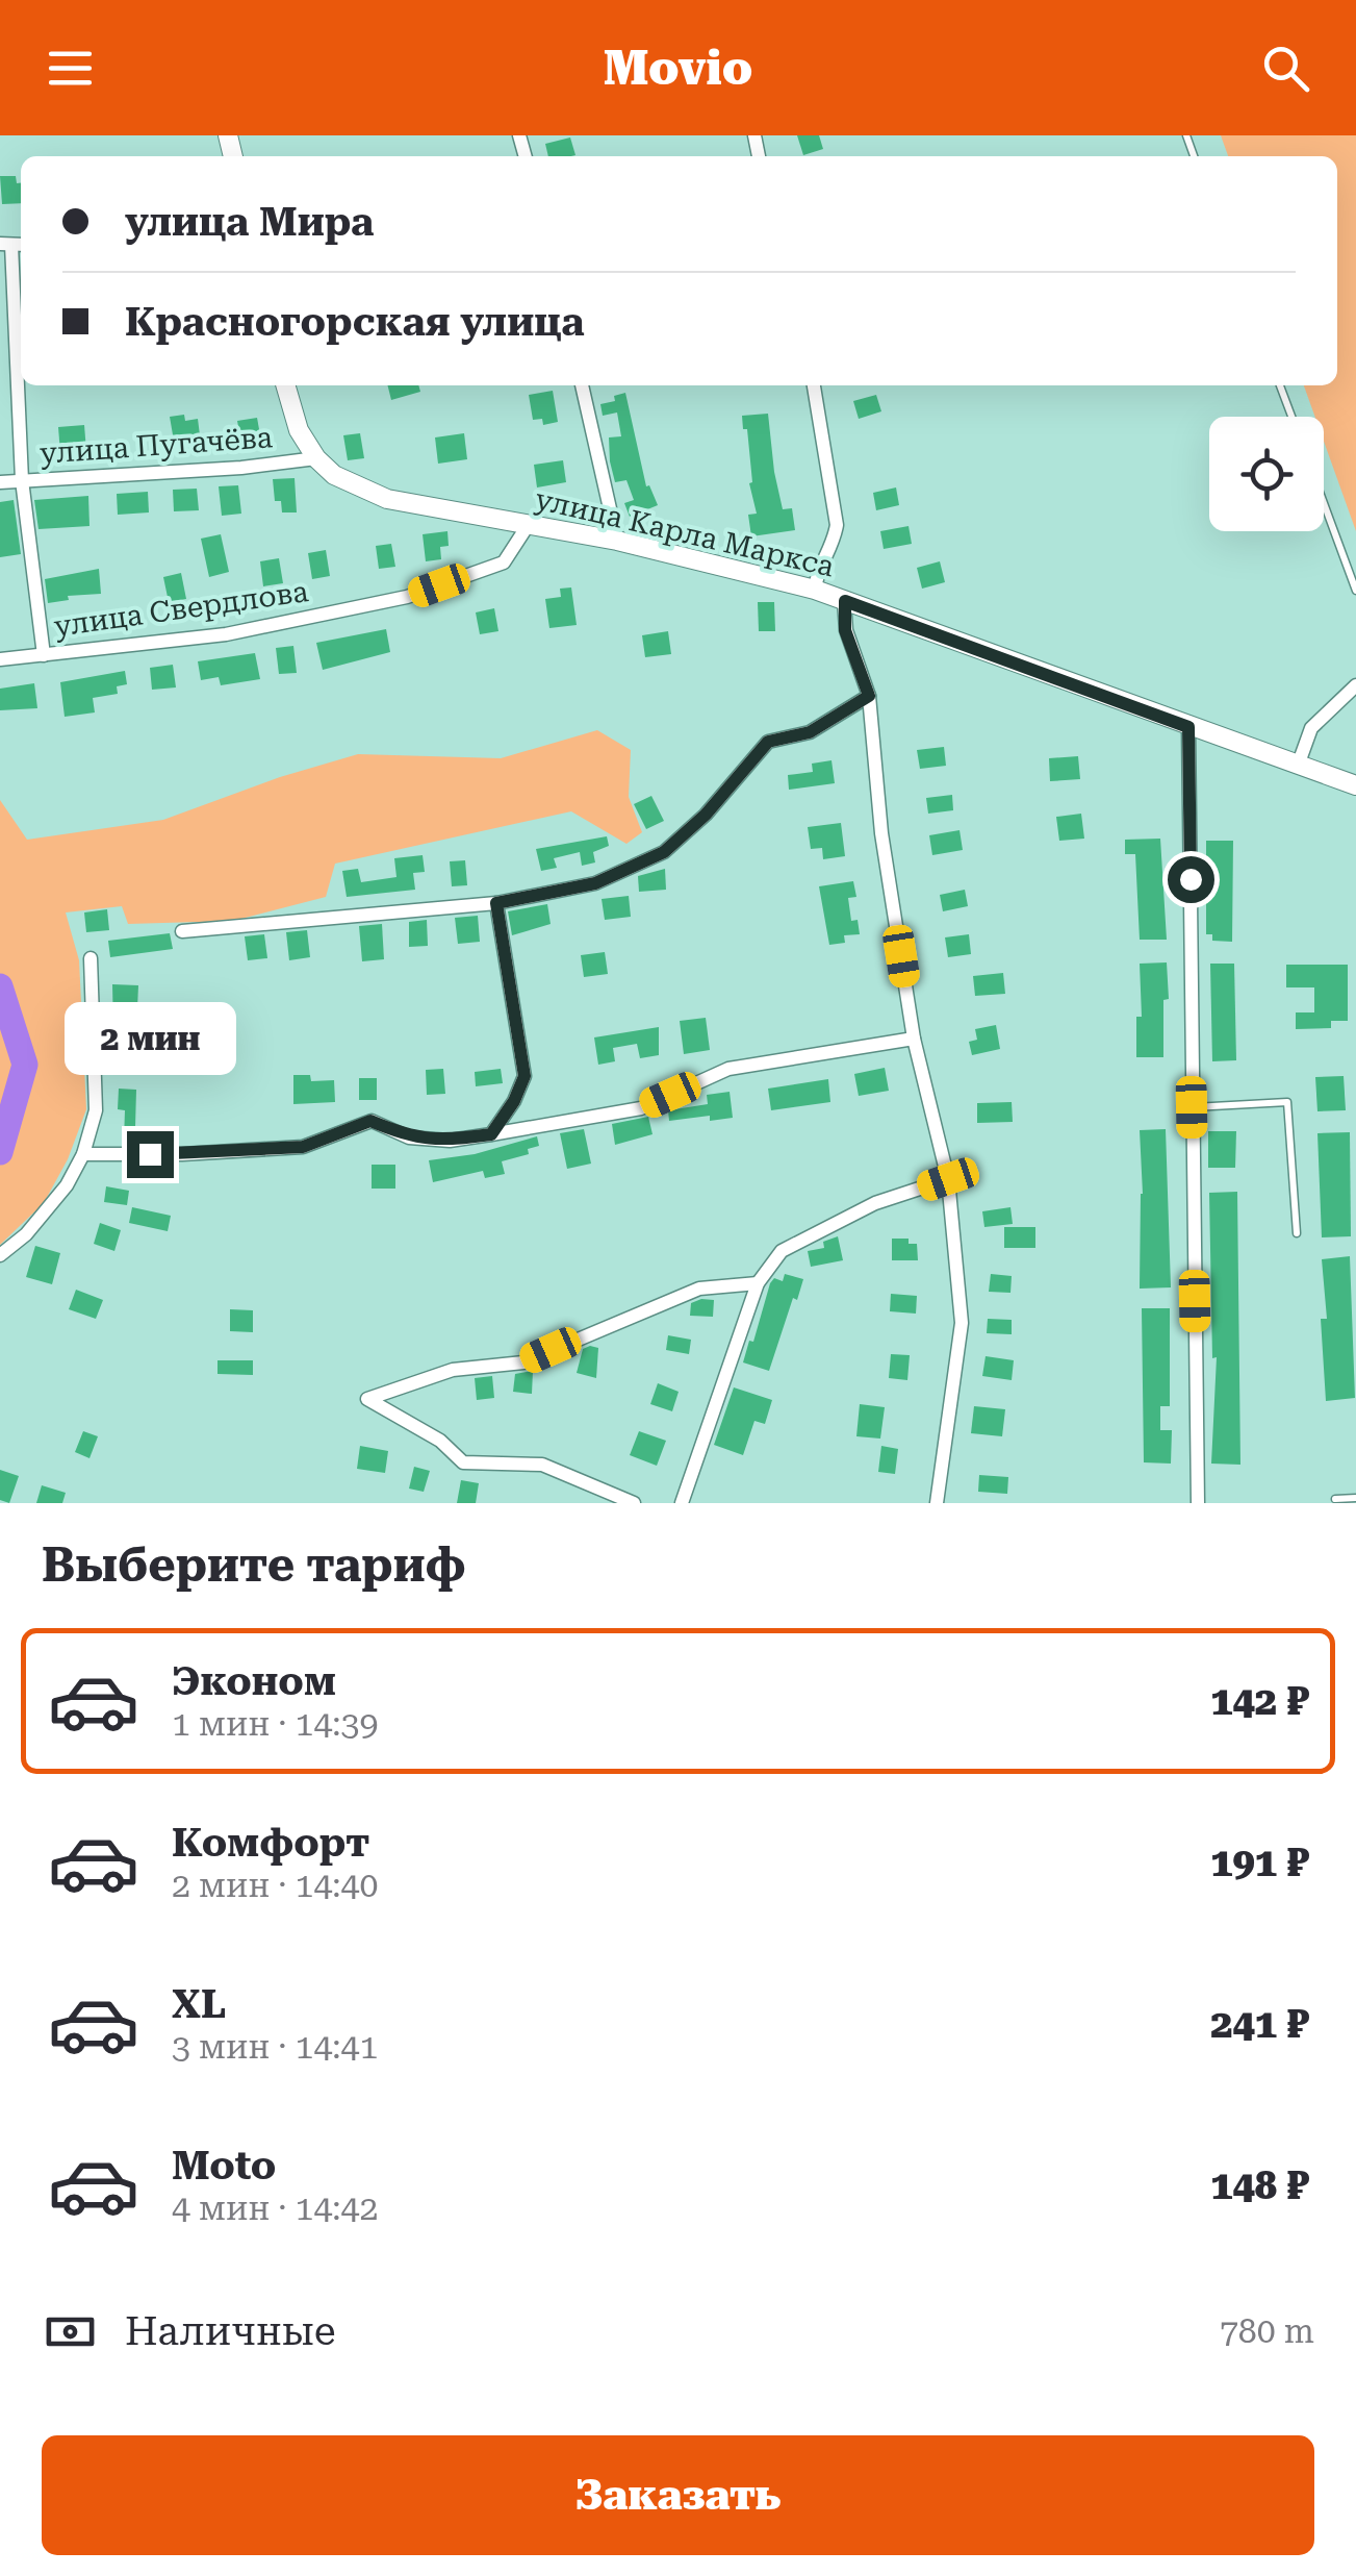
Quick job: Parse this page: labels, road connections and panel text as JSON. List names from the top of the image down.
{
  "streets": {
    "street": ["улица Пугачёва", "улица Карла Маркса", "улица Свердлова"]
  },
  "crossings": [
    ["улица Пугачёва", "улица Карла Маркса"],
    ["улица Карла Маркса", "улица Свердлова"]
  ],
  "page": {
    "header": "Movio",
    "banner": ["улица Мира", "Красногорская улица"],
    "bubble": "2 мин",
    "heading": "Выберите тариф",
    "list": [
      {
        "name": "Эконом",
        "note": "1 мин · 14:39",
        "value": "142 ₽"
      },
      {
        "name": "Комфорт",
        "note": "2 мин · 14:40",
        "value": "191 ₽"
      },
      {
        "name": "XL",
        "note": "3 мин · 14:41",
        "value": "241 ₽"
      },
      {
        "name": "Moto",
        "note": "4 мин · 14:42",
        "value": "148 ₽"
      }
    ],
    "pay": ["Наличные", "780 m"],
    "buttons": "Заказать"
  }
}
